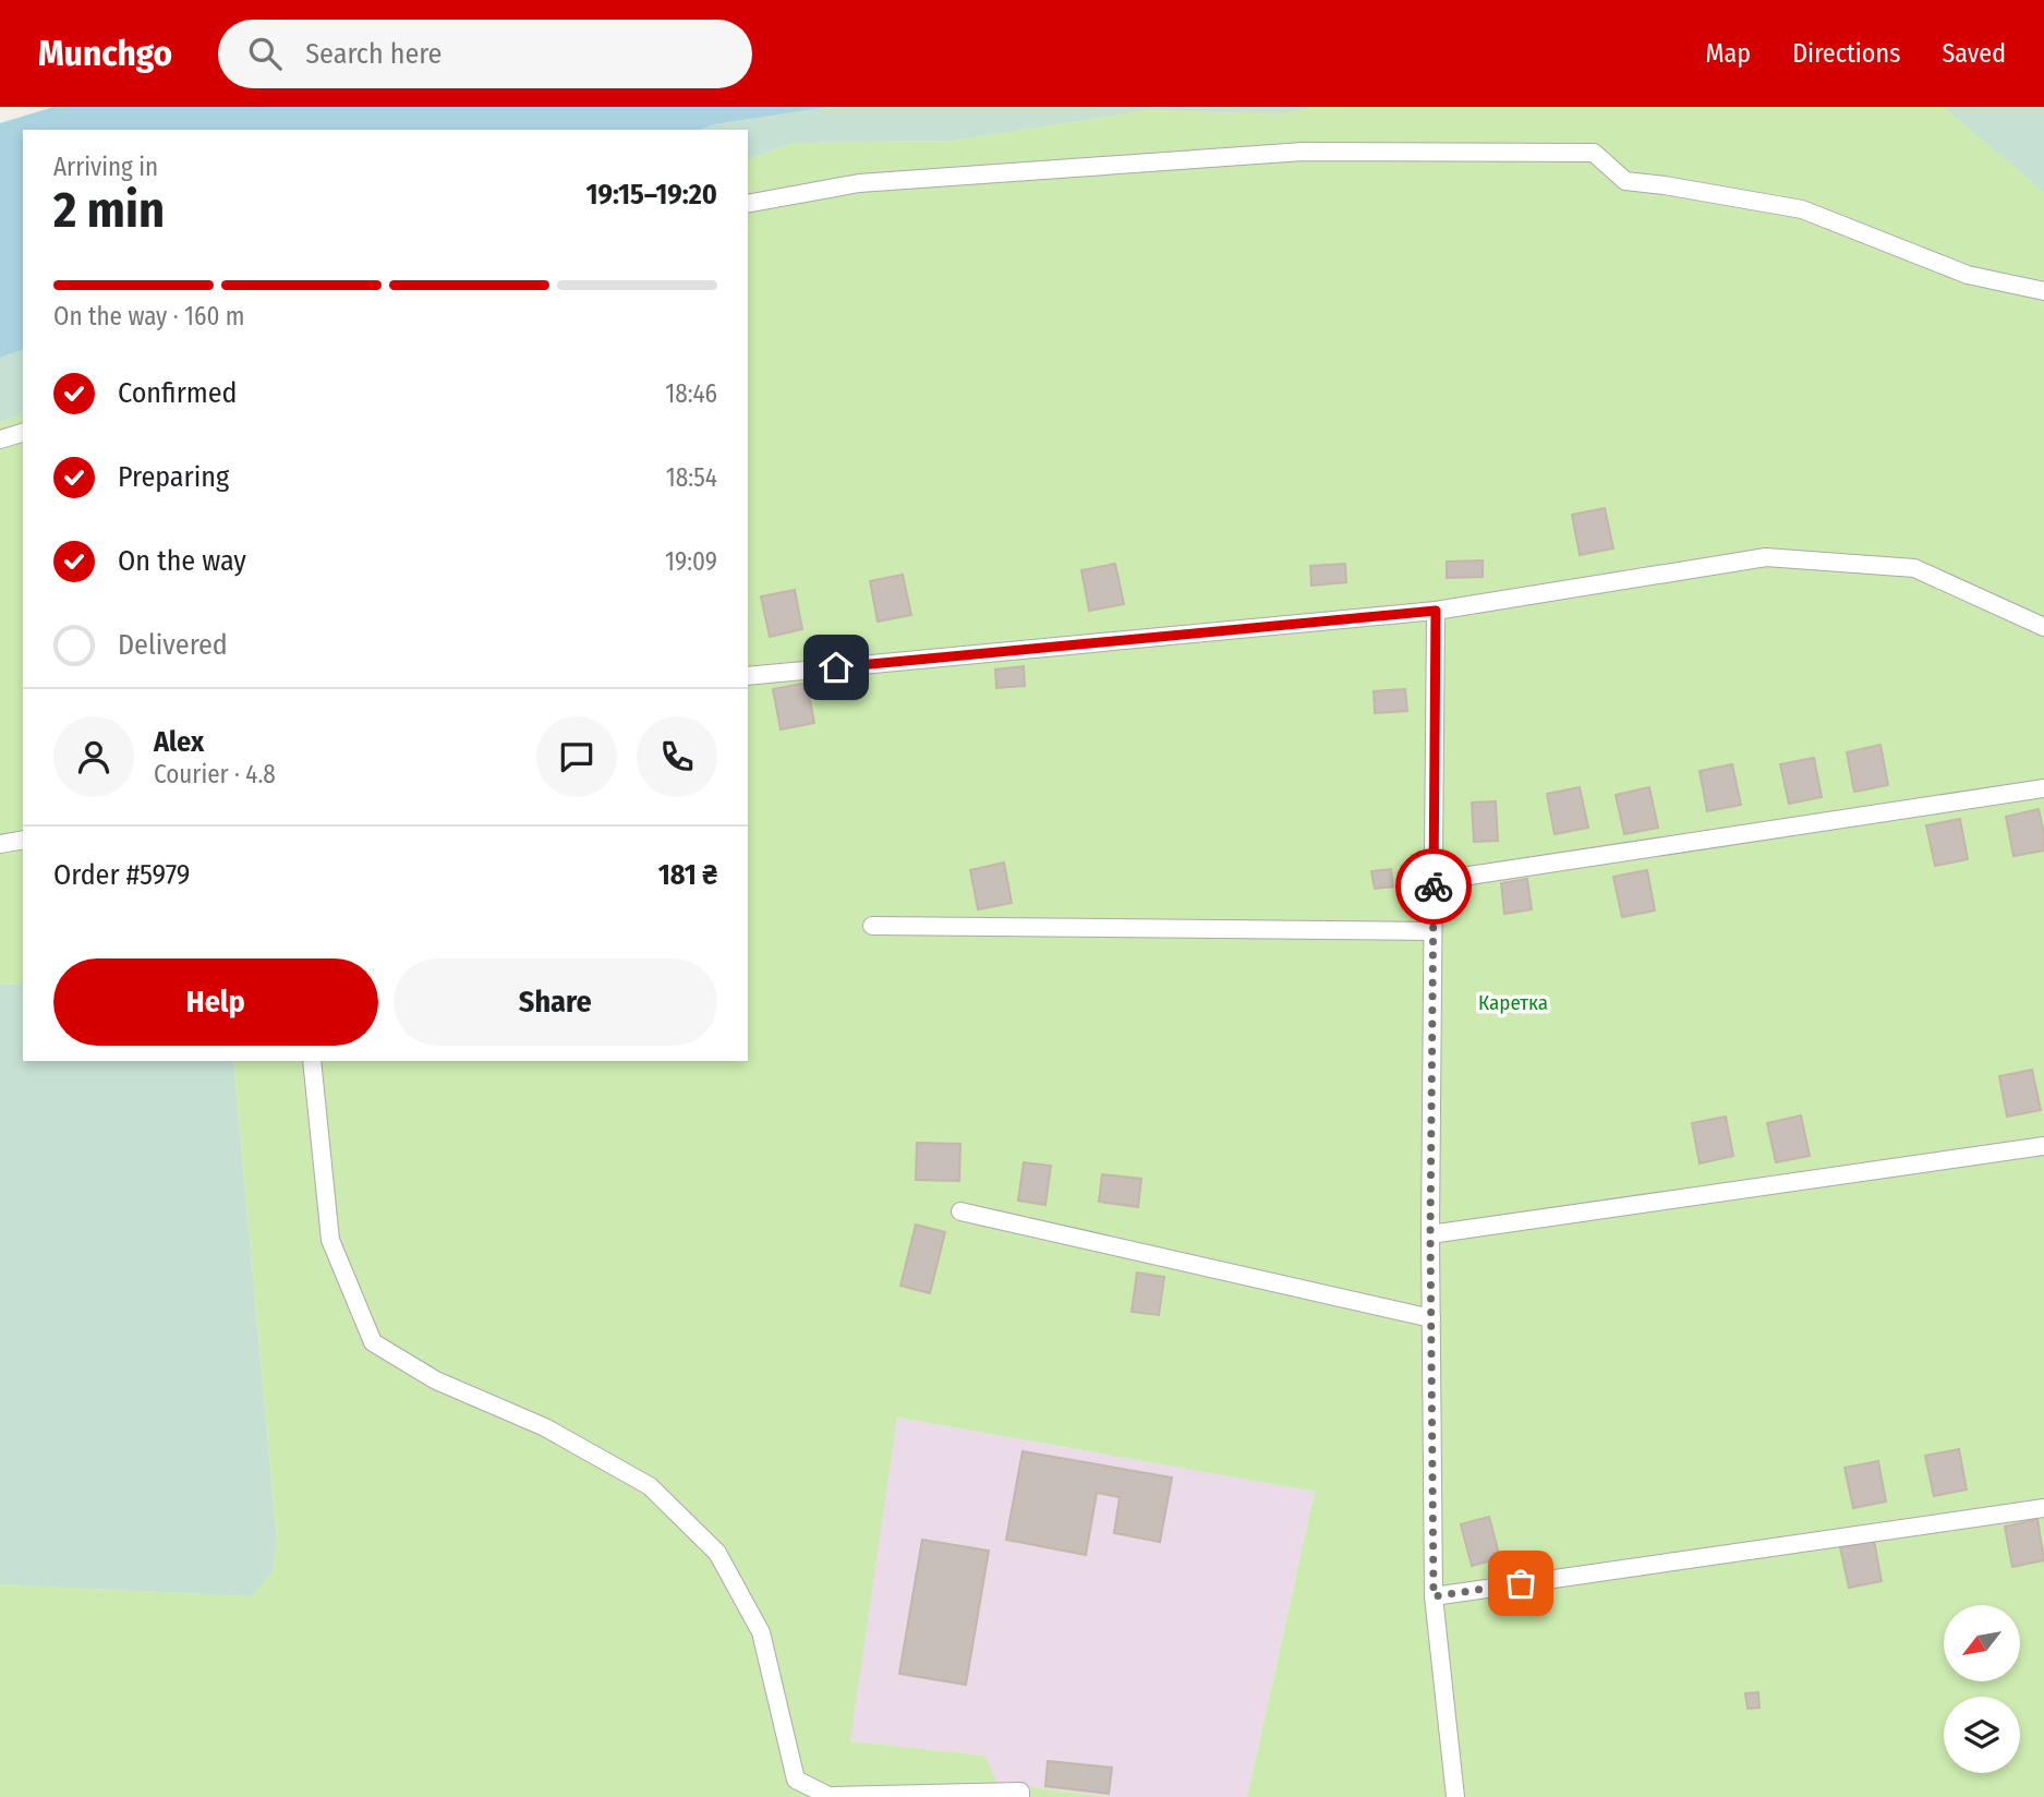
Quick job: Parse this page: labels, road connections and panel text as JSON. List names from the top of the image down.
{
  "parks": ["Каретка"],
  "north": "bottom left",
  "page": {
    "header": "Munchgo",
    "search": "Search here",
    "nav": ["Map", "Directions", "Saved"],
    "heading": ["2 min", "Arriving in", "19:15–19:20"],
    "panel": [
      "Alex",
      "Courier · 4.8",
      "Order #5979",
      "181 ₴"
    ],
    "bar": "On the way · 160 m",
    "list": [
      ["Confirmed", "18:46"],
      ["Preparing", "18:54"],
      ["On the way", "19:09"],
      "Delivered"
    ],
    "buttons": ["Help", "Share"]
  }
}
